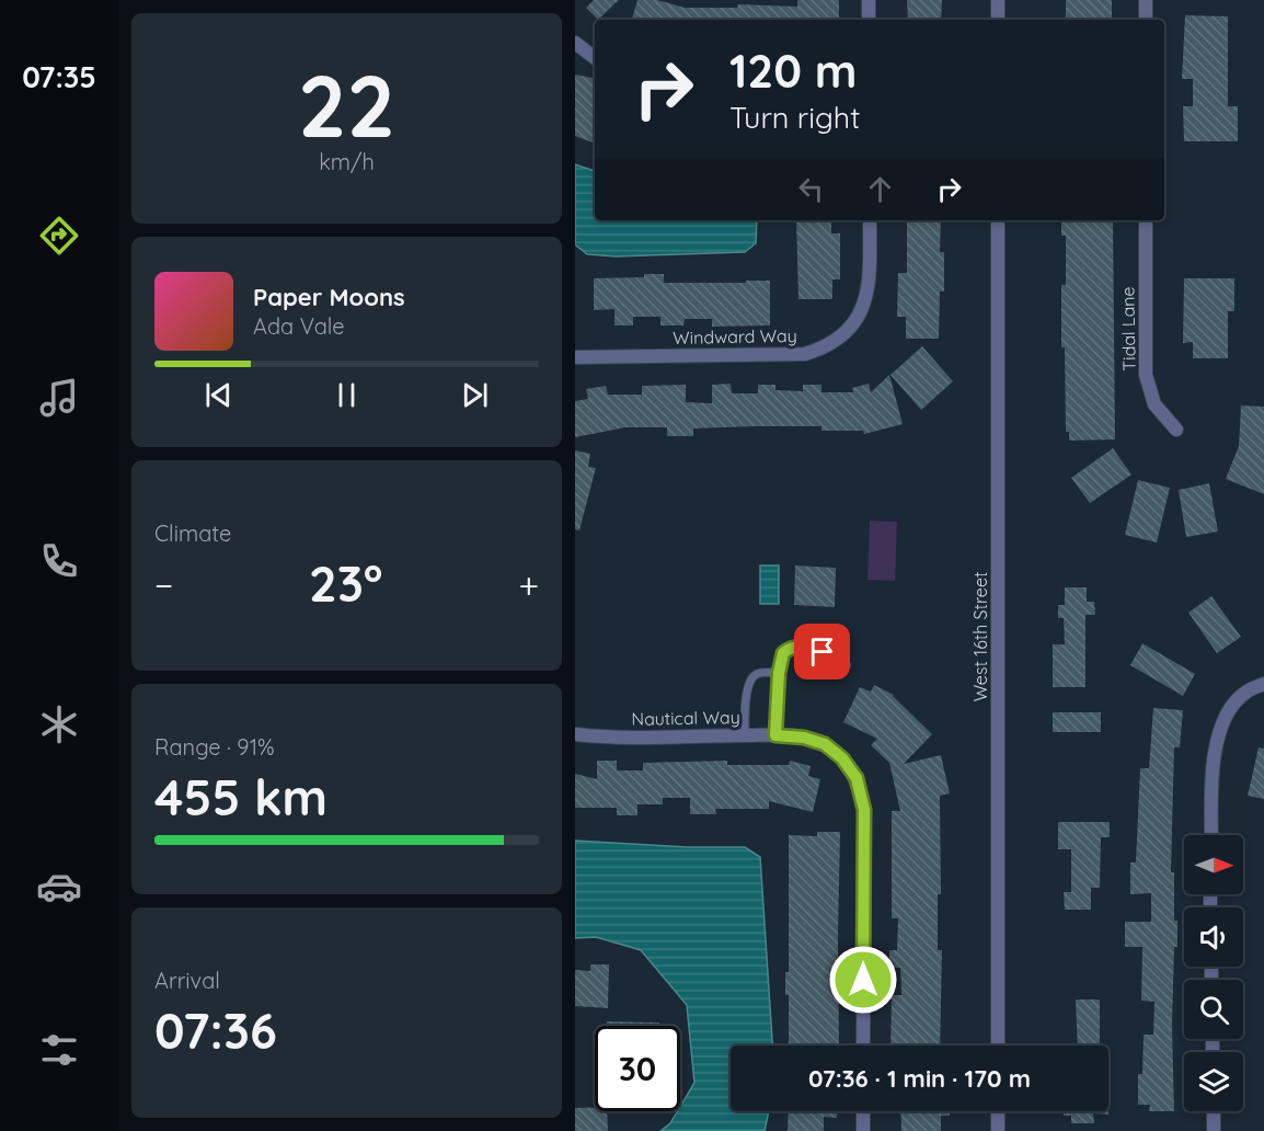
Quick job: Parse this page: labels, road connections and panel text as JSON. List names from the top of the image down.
{
  "streets": {
    "street": [
      "Tidal Lane",
      "Windward Way",
      "West 16th Street",
      "Nautical Way"
    ]
  },
  "north": "right",
  "page": {
    "tabs": "07:35",
    "tile": [
      ["22", "km/h"],
      "Climate",
      ["Range · 91%", "455 km"],
      ["Arrival", "07:36"]
    ],
    "turn": ["120 m", "Turn right"],
    "song": ["Paper Moons", "Ada Vale"],
    "heat": ["−", "23°", "+"],
    "limit": "30",
    "trip": "07:36 · 1 min · 170 m"
  }
}
